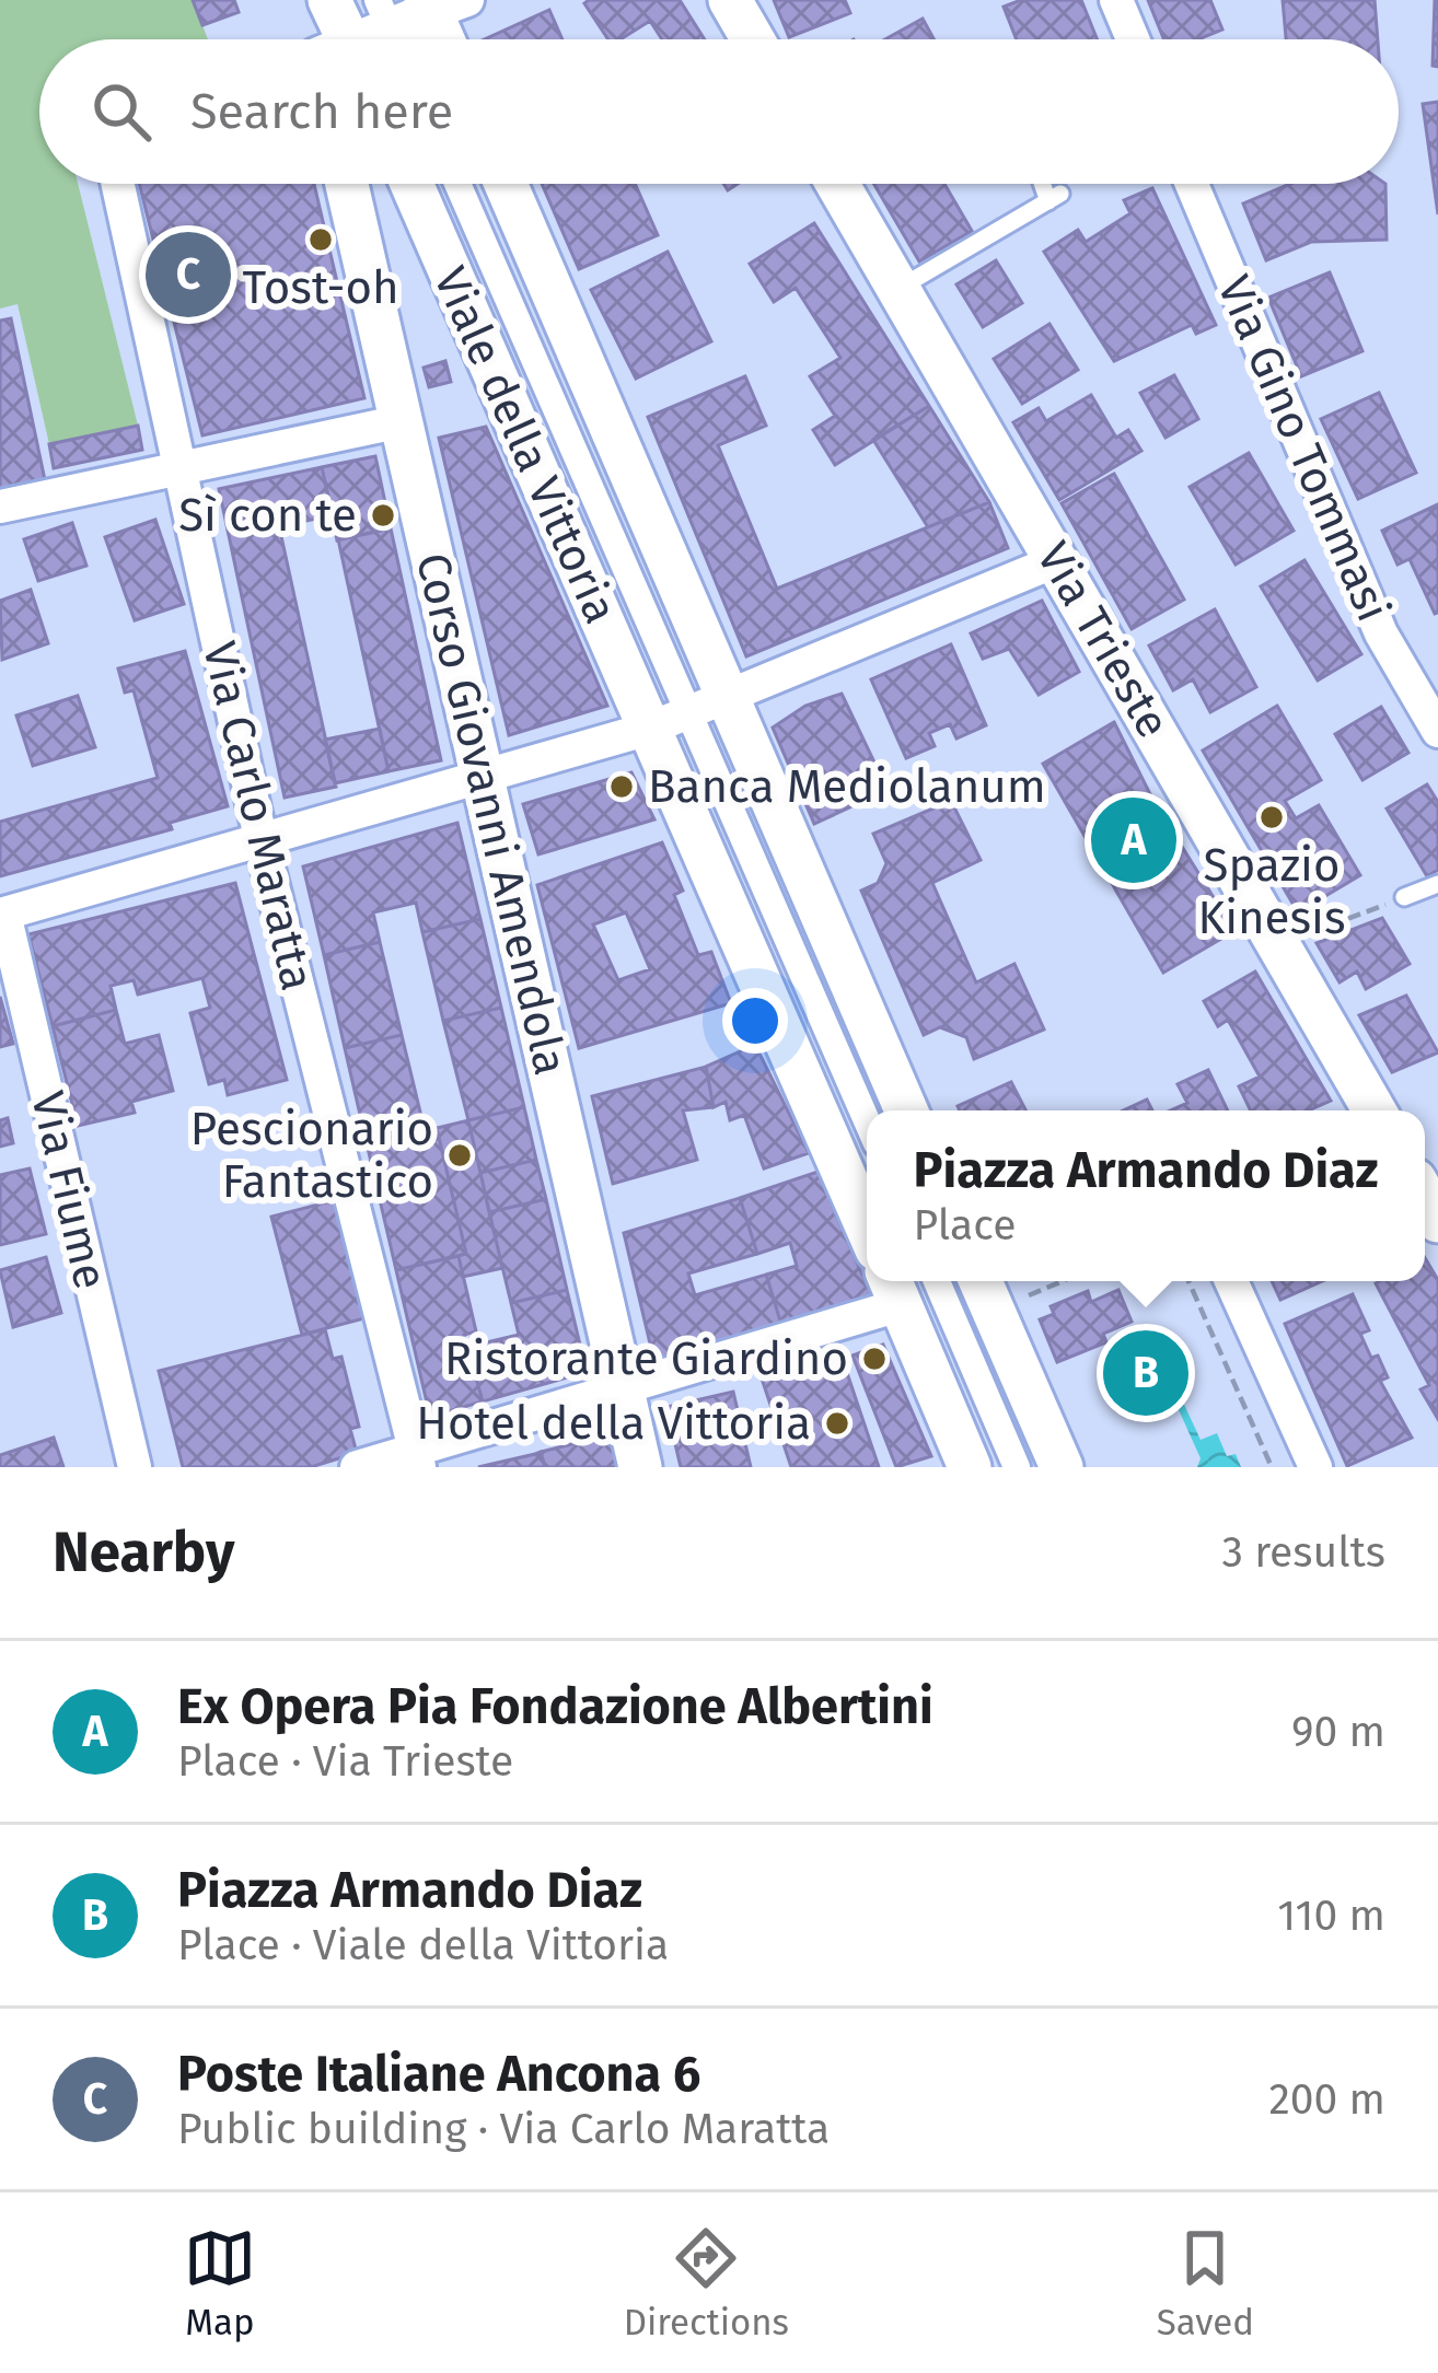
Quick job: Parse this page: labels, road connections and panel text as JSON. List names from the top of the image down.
{
  "streets": {
    "street": [
      "Viale della Vittoria",
      "Via Gino Tommasi",
      "Via Trieste",
      "Corso Giovanni Amendola",
      "Via Carlo Maratta",
      "Via Fiume"
    ]
  },
  "places": [
    "Tost-oh",
    "Sì con te",
    "Banca Mediolanum",
    "Spazio Kinesis",
    "Pescionario Fantastico",
    "Ristorante Giardino",
    "Hotel della Vittoria"
  ],
  "page": {
    "search": "Search here",
    "pins": ["C", "A", "B"],
    "popup": ["Piazza Armando Diaz", "Place"],
    "heading": ["Nearby", "3 results"],
    "list": [
      {
        "mark": "A",
        "name": "Ex Opera Pia Fondazione Albertini",
        "note": "Place · Via Trieste",
        "value": "90 m"
      },
      {
        "mark": "B",
        "name": "Piazza Armando Diaz",
        "note": "Place · Viale della Vittoria",
        "value": "110 m"
      },
      {
        "mark": "C",
        "name": "Poste Italiane Ancona 6",
        "note": "Public building · Via Carlo Maratta",
        "value": "200 m"
      }
    ],
    "nav": ["Map", "Directions", "Saved"]
  }
}
